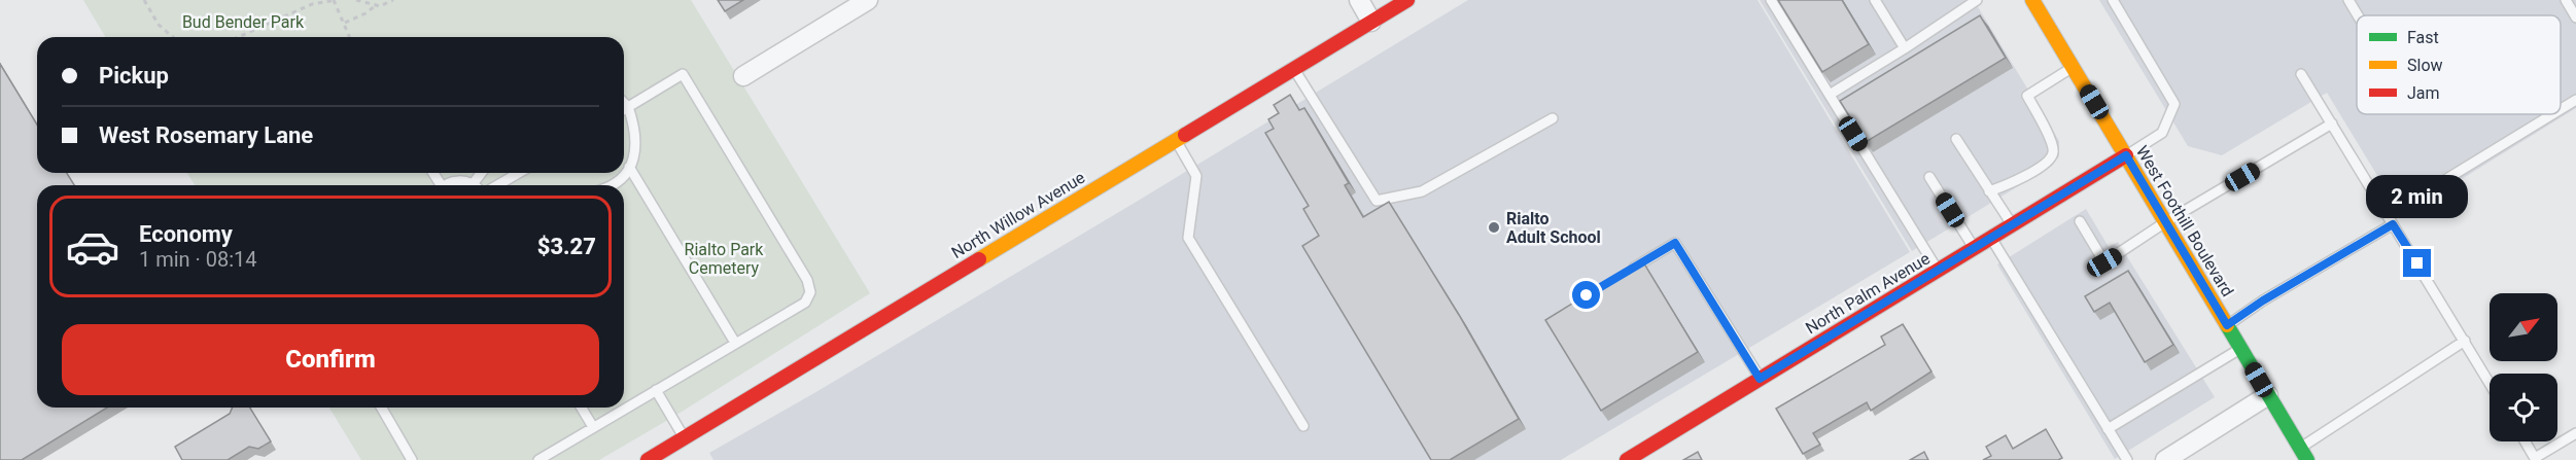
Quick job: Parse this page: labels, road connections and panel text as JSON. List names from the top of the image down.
{
  "streets": {
    "street": ["North Willow Avenue", "West Foothill Boulevard", "North Palm Avenue"]
  },
  "crossings": [
    ["West Foothill Boulevard", "North Palm Avenue"]
  ],
  "parks": ["Bud Bender Park", "Rialto Park Cemetery"],
  "places": ["Rialto Adult School"],
  "legend": ["Fast", "Slow", "Jam"],
  "north": "top right",
  "page": {
    "banner": ["Pickup", "West Rosemary Lane"],
    "bubble": "2 min",
    "list": [
      {
        "name": "Economy",
        "note": "1 min · 08:14",
        "value": "$3.27"
      }
    ],
    "buttons": "Confirm"
  }
}
